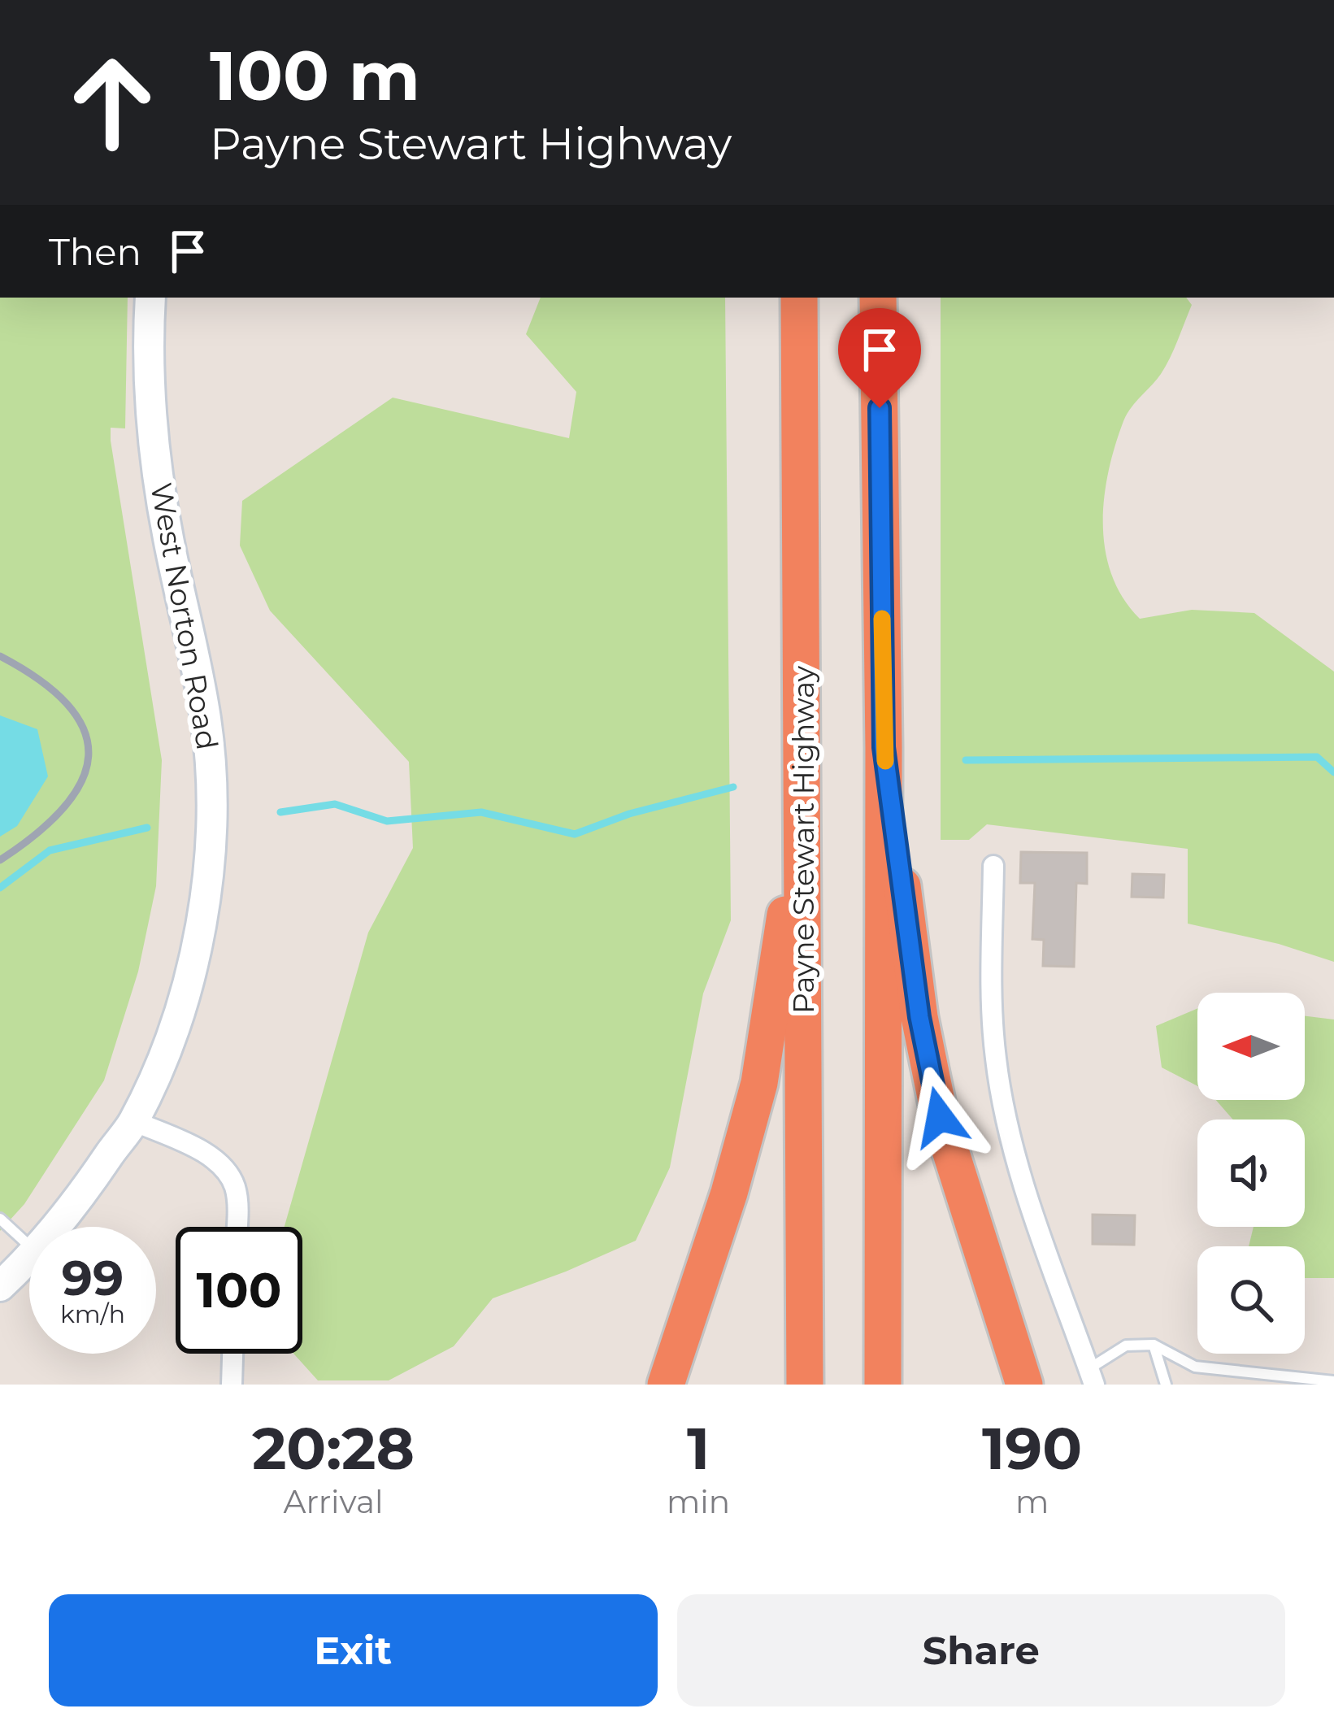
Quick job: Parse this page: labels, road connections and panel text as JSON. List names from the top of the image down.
{
  "streets": {
    "highway": ["Payne Stewart Highway"],
    "main road": ["West Norton Road"]
  },
  "north": "left",
  "page": {
    "turn": ["100 m", "Payne Stewart Highway"],
    "then": "Then",
    "speed": "99 km/h",
    "limit": "100",
    "eta": [
      "20:28",
      "Arrival",
      "1",
      "min",
      "190",
      "m"
    ],
    "buttons": ["Exit", "Share"]
  }
}
